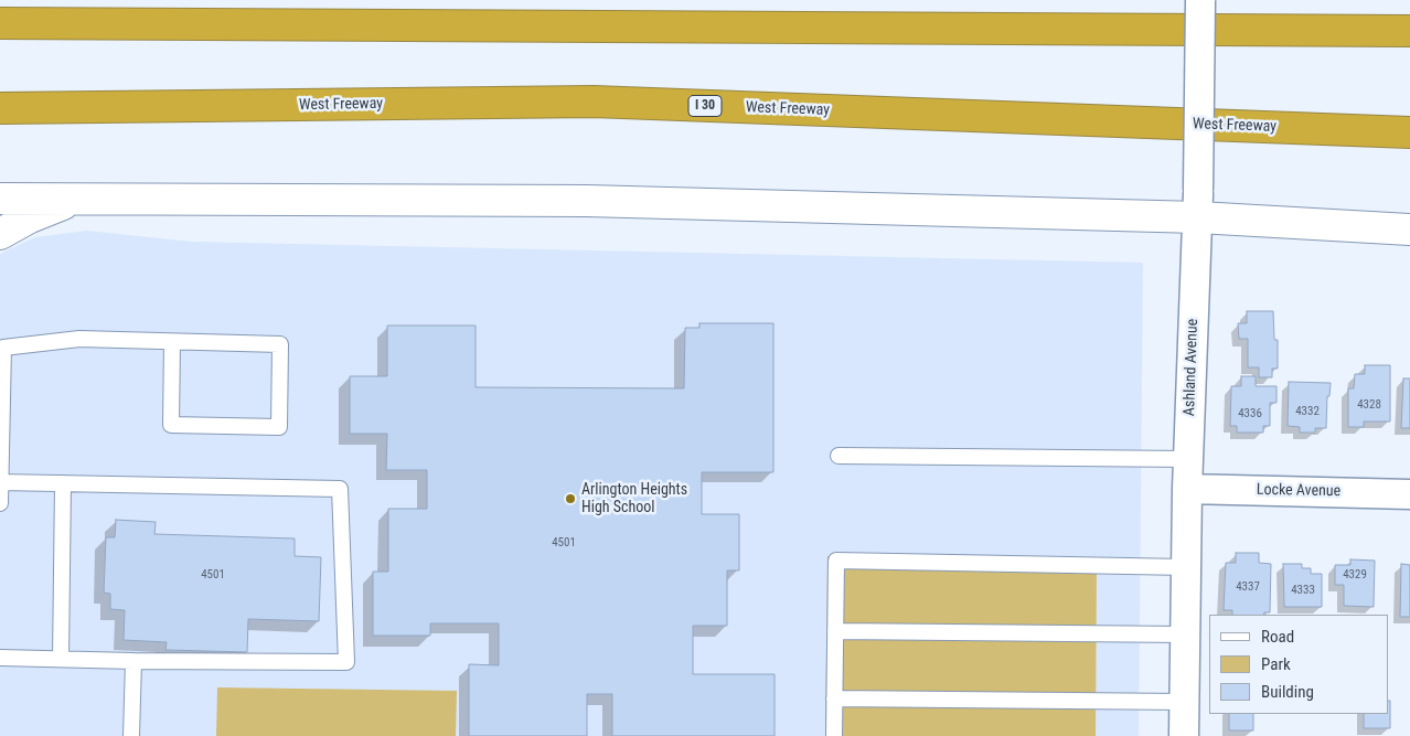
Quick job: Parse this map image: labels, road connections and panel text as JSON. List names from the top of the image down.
{
  "streets": {
    "highway": ["West Freeway", "I 30"],
    "street": ["Ashland Avenue", "Locke Avenue"]
  },
  "crossings": [
    ["Ashland Avenue", "Locke Avenue"]
  ],
  "places": ["Arlington Heights High School"],
  "house_numbers": [
    "4328",
    "4332",
    "4336",
    "4501",
    "4501",
    "4329",
    "4337",
    "4333"
  ],
  "legend": ["Road", "Park", "Building"]
}
